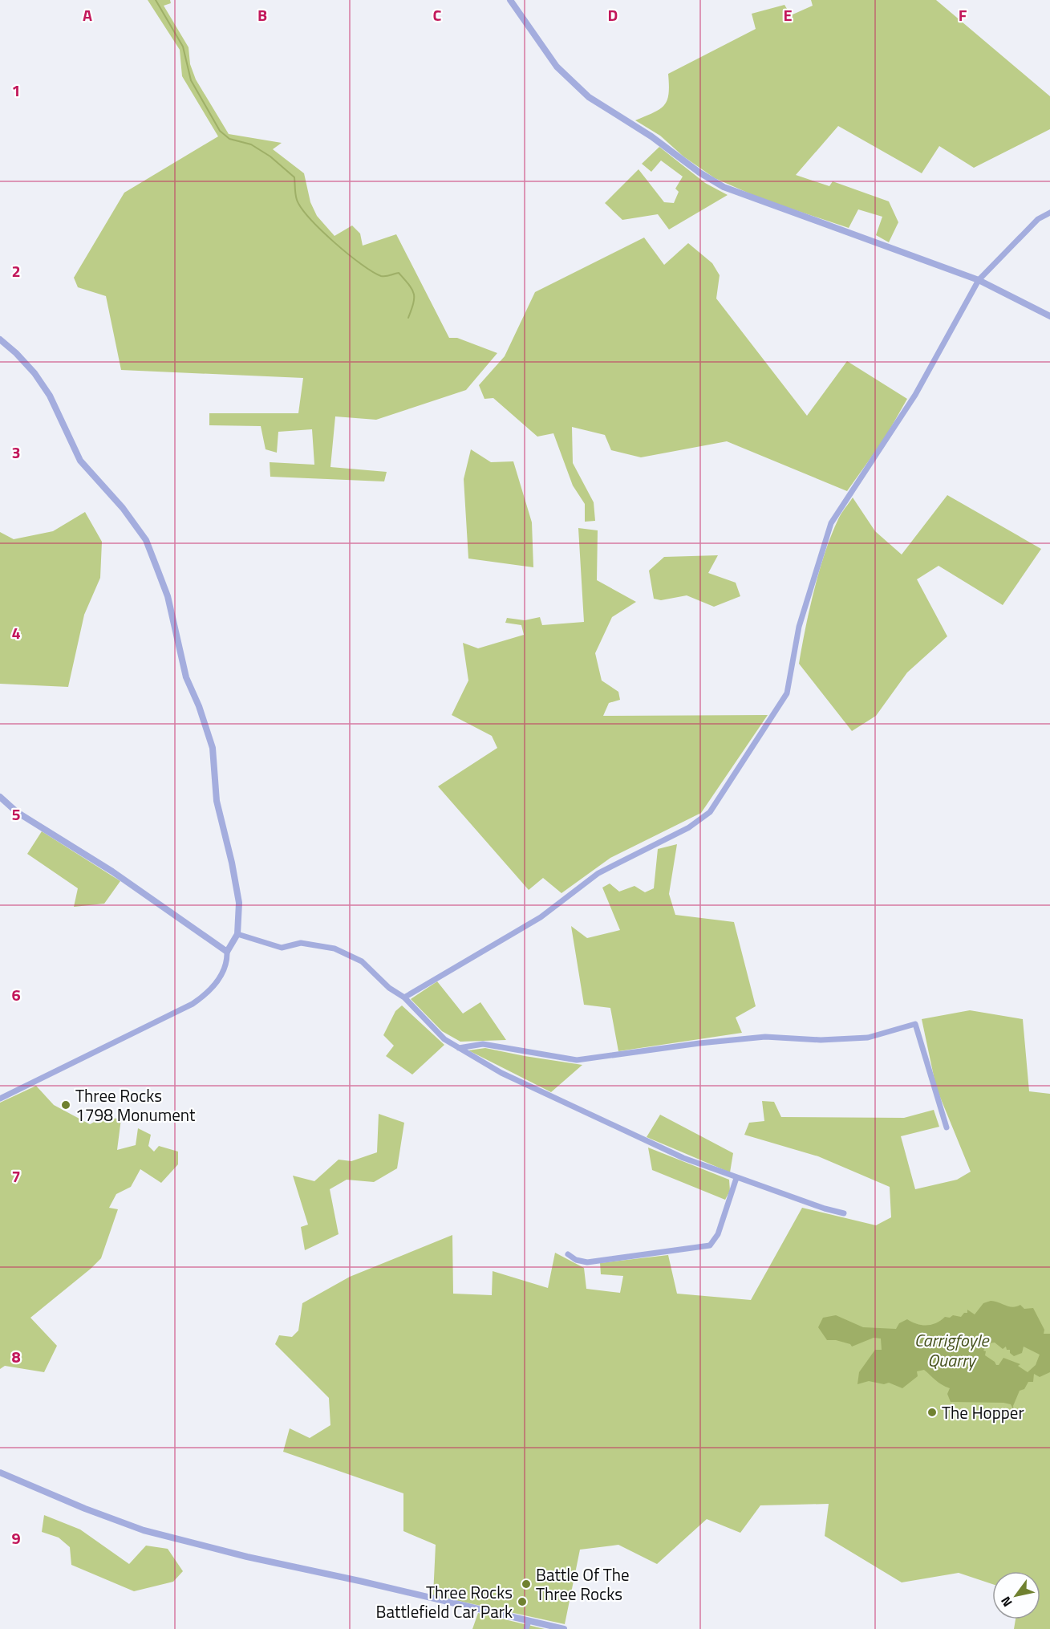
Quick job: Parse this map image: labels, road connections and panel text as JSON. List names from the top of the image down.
{
  "water": ["Carrigfoyle Quarry"],
  "places": [
    "Three Rocks 1798 Monument",
    "The Hopper",
    "Battle Of The Three Rocks",
    "Three Rocks Battlefield Car Park"
  ],
  "north": "bottom left",
  "grid": {
    "columns": [
      "A",
      "B",
      "C",
      "D",
      "E",
      "F"
    ],
    "rows": [
      "1",
      "2",
      "3",
      "4",
      "5",
      "6",
      "7",
      "8",
      "9"
    ]
  }
}
